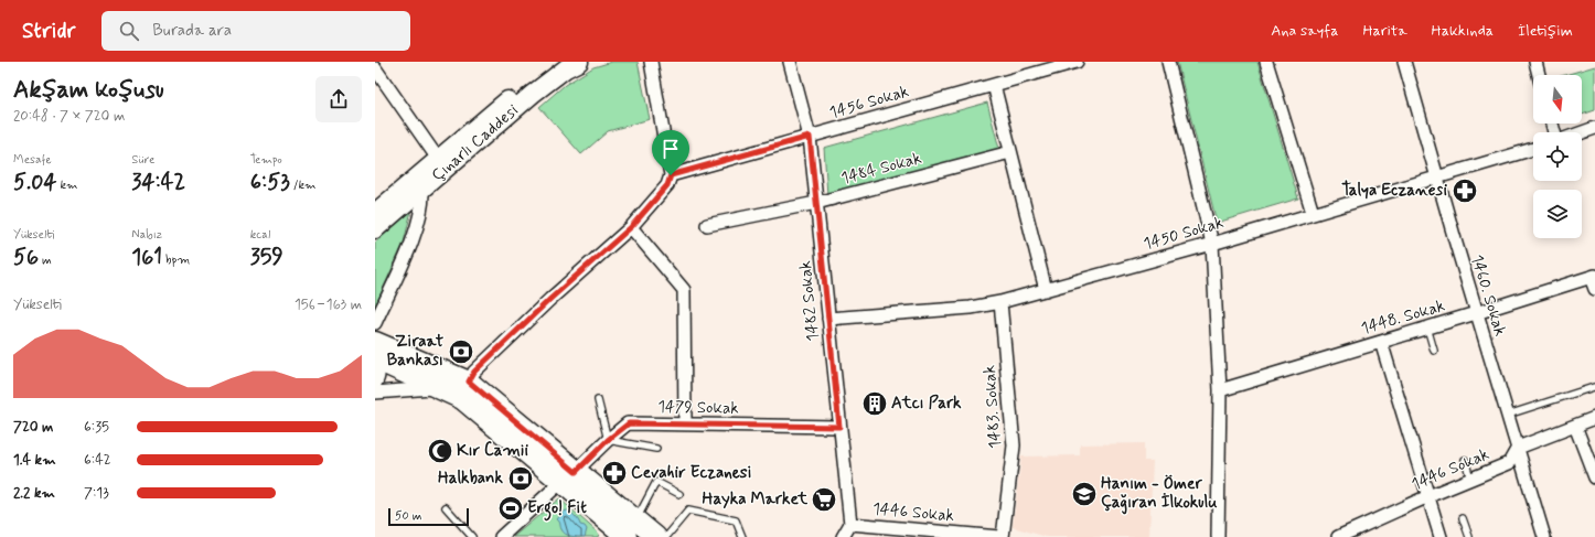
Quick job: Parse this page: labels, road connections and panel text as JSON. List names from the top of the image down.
{
  "streets": {
    "main road": ["Çınarlı Caddesi"],
    "street": [
      "1456 Sokak",
      "1484 Sokak",
      "1450 Sokak",
      "1460. Sokak",
      "1482 Sokak",
      "1448. Sokak",
      "1483. Sokak",
      "1479 Sokak",
      "1446 Sokak"
    ]
  },
  "crossings": [
    ["1456 Sokak", "1482 Sokak"],
    ["1484 Sokak", "1482 Sokak"],
    ["1450 Sokak", "1460. Sokak"],
    ["1450 Sokak", "1482 Sokak"],
    ["1450 Sokak", "1483. Sokak"],
    ["1460. Sokak", "1448. Sokak"],
    ["1460. Sokak", "1446 Sokak"],
    ["1482 Sokak", "1479 Sokak"],
    ["1482 Sokak", "1446 Sokak"],
    ["1483. Sokak", "1446 Sokak"]
  ],
  "places": {
    "pharmacy": ["Talya Eczanesi", "Cevahir Eczanesi"],
    "bank": ["Ziraat Bankası", "Halkbank"],
    "building": ["Atcı Park"],
    "mosque": ["Kır Camii"],
    "school or university": ["Hanım - Ömer Çağıran İlkokulu"],
    "supermarket": ["Hayka Market"],
    "sports": ["Ergo! Fit"]
  },
  "scale_bar": "50 m",
  "north": "bottom",
  "page": {
    "header": "Stridr",
    "search": "Burada ara",
    "nav": [
      "Ana sayfa",
      "Harita",
      "Hakkında",
      "İletişim"
    ],
    "heading": ["Akşam koşusu", "20:48 · 7 × 720 m"],
    "stats": [
      ["Mesafe", "5.04 km"],
      ["Süre", "34:42"],
      ["Tempo", "6:53 /km"],
      ["Yükselti", "56 m"],
      ["Nabız", "161 bpm"],
      ["kcal", "359"]
    ],
    "chart": ["Yükselti", "156–163 m"],
    "list": [
      {
        "name": "720 m",
        "note": "6:35"
      },
      {
        "name": "1.4 km",
        "note": "6:42"
      },
      {
        "name": "2.2 km",
        "note": "7:13"
      }
    ],
    "scale": "50 m"
  }
}
